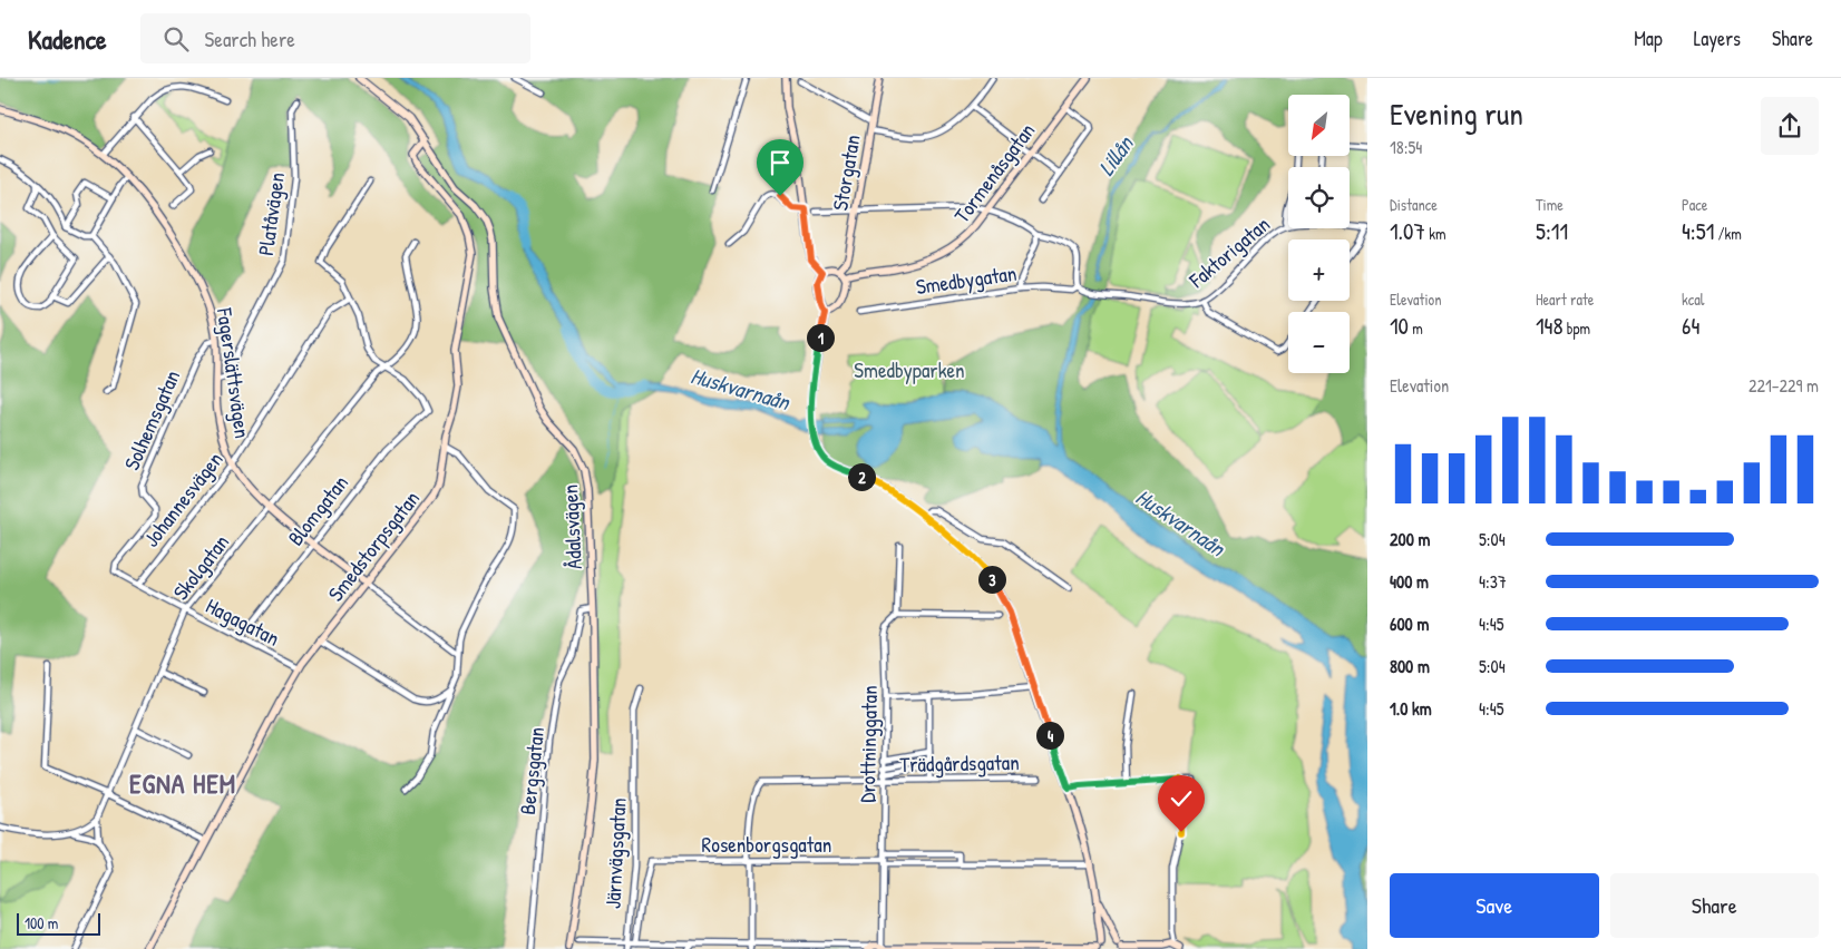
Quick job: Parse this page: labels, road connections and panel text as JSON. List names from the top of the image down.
{
  "streets": {
    "street": [
      "Storgatan",
      "Tormenåsgatan",
      "Platåvägen",
      "Faktorigatan",
      "Smedbygatan",
      "Fagerslättsvägen",
      "Solhemsgatan",
      "Johannesvägen",
      "Blomgatan",
      "Ådalsvägen",
      "Smedstorpsgatan",
      "Skolgatan",
      "Hagagatan",
      "Drottninggatan",
      "Trädgårdsgatan",
      "Bergsgatan",
      "Rosenborgsgatan",
      "Järnvägsgatan"
    ]
  },
  "crossings": [
    ["Storgatan", "Tormenåsgatan"],
    ["Platåvägen", "Fagerslättsvägen"],
    ["Faktorigatan", "Smedbygatan"],
    ["Fagerslättsvägen", "Solhemsgatan"],
    ["Fagerslättsvägen", "Johannesvägen"],
    ["Fagerslättsvägen", "Blomgatan"],
    ["Fagerslättsvägen", "Smedstorpsgatan"],
    ["Fagerslättsvägen", "Skolgatan"],
    ["Solhemsgatan", "Hagagatan"],
    ["Johannesvägen", "Hagagatan"],
    ["Blomgatan", "Skolgatan"],
    ["Blomgatan", "Hagagatan"],
    ["Ådalsvägen", "Smedstorpsgatan"],
    ["Ådalsvägen", "Bergsgatan"],
    ["Smedstorpsgatan", "Hagagatan"],
    ["Skolgatan", "Hagagatan"],
    ["Drottninggatan", "Trädgårdsgatan"],
    ["Drottninggatan", "Rosenborgsgatan"],
    ["Trädgårdsgatan", "Rosenborgsgatan"]
  ],
  "districts": ["EGNA HEM"],
  "water": ["Lillån", "Huskvarnaån"],
  "parks": ["Smedbyparken"],
  "scale_bar": "100 m",
  "north": "bottom left",
  "page": {
    "header": "Kadence",
    "search": "Search here",
    "nav": ["Map", "Layers", "Share"],
    "heading": ["Evening run", "18:54"],
    "map_buttons": ["+", "−"],
    "stats": [
      ["Distance", "1.07 km"],
      ["Time", "5:11"],
      ["Pace", "4:51 /km"],
      ["Elevation", "10 m"],
      ["Heart rate", "148 bpm"],
      ["kcal", "64"]
    ],
    "pins": [
      "1",
      "2",
      "3",
      "4"
    ],
    "chart": ["Elevation", "221–229 m"],
    "list": [
      {
        "name": "200 m",
        "note": "5:04"
      },
      {
        "name": "400 m",
        "note": "4:37"
      },
      {
        "name": "600 m",
        "note": "4:45"
      },
      {
        "name": "800 m",
        "note": "5:04"
      },
      {
        "name": "1.0 km",
        "note": "4:45"
      }
    ],
    "buttons": ["Save", "Share"],
    "scale": "100 m"
  }
}
